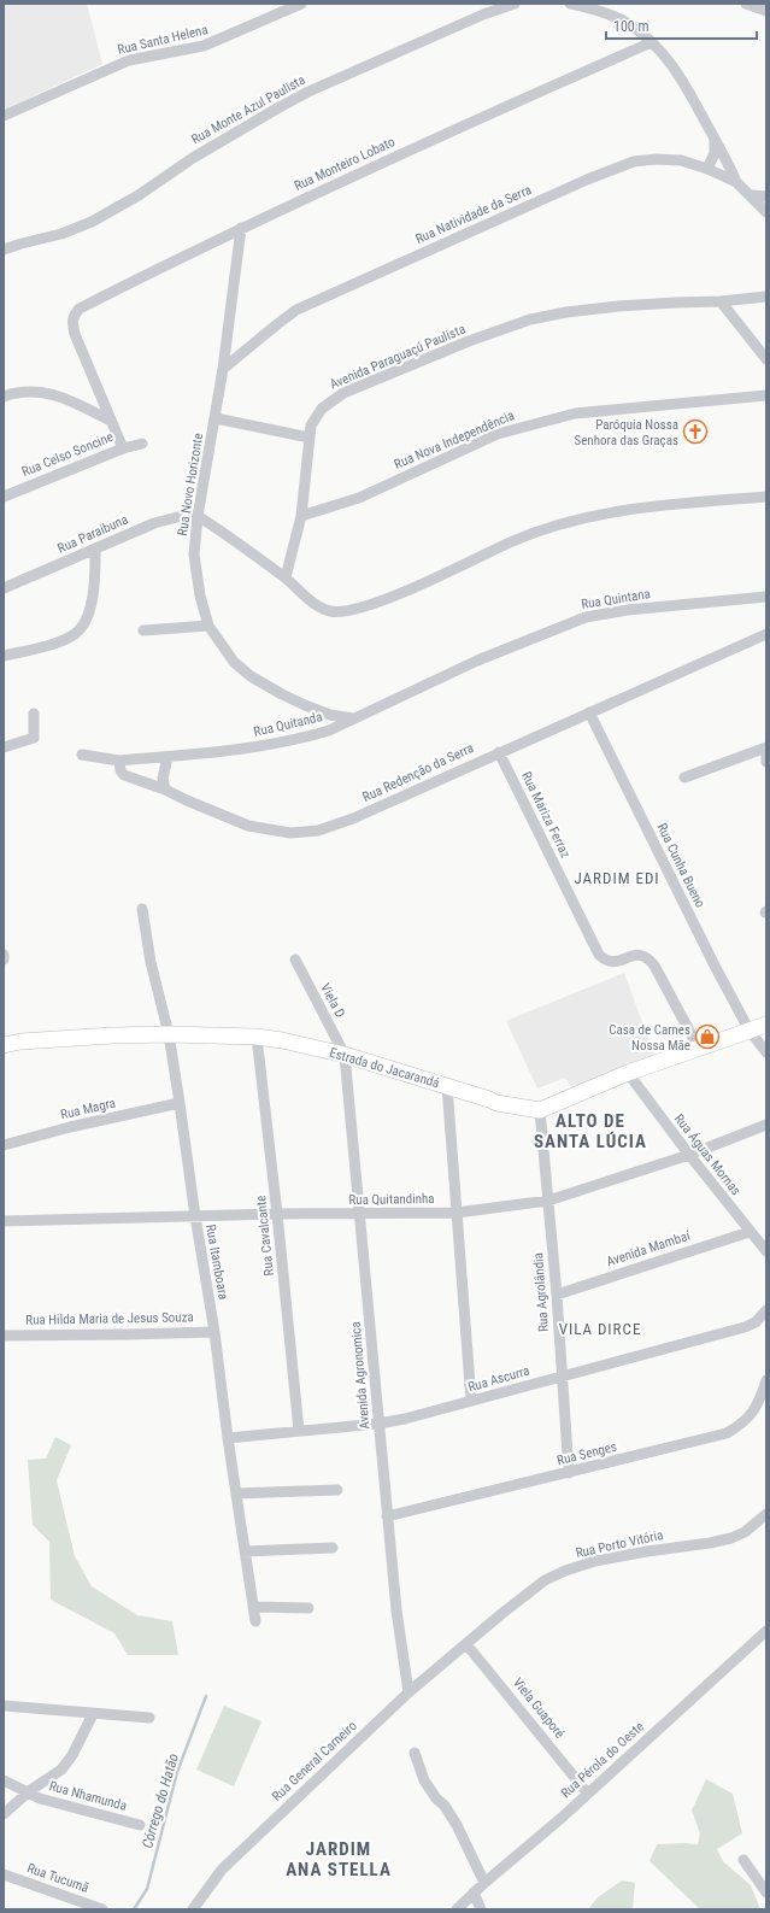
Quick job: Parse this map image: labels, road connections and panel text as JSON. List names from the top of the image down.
{
  "streets": {
    "main road": ["Estrada do Jacarandá"],
    "street": [
      "Rua Santa Helena",
      "Rua Monte Azul Paulista",
      "Rua Monteiro Lobato",
      "Rua Natividade da Serra",
      "Avenida Paraguaçú Paulista",
      "Rua Nova Independência",
      "Rua Celso Soncine",
      "Rua Novo Horizonte",
      "Rua Paraibuna",
      "Rua Quintana",
      "Rua Quitanda",
      "Rua Redenção da Serra",
      "Rua Mariza Ferraz",
      "Rua Cunha Bueno",
      "Viela D",
      "Rua Magra",
      "Rua Águas Mornas",
      "Rua Quitandinha",
      "Rua Cavalcante",
      "Avenida Mambaí",
      "Rua Itamboara",
      "Rua Agrolândia",
      "Rua Hilda Maria de Jesus Souza",
      "Avenida Agronomica",
      "Rua Ascurra",
      "Rua Senges",
      "Rua Porto Vitória",
      "Viela Guaporé",
      "Rua Pérola do Oeste",
      "Rua General Carneiro",
      "Rua Nhamunda",
      "Rua Tucumã"
    ]
  },
  "crossings": [
    ["Rua Monteiro Lobato", "Rua Novo Horizonte"],
    ["Rua Natividade da Serra", "Rua Novo Horizonte"],
    ["Avenida Paraguaçú Paulista", "Rua Nova Independência"],
    ["Rua Novo Horizonte", "Rua Paraibuna"],
    ["Rua Novo Horizonte", "Rua Quitanda"],
    ["Rua Quintana", "Rua Quitanda"],
    ["Rua Quitanda", "Rua Redenção da Serra"],
    ["Rua Redenção da Serra", "Rua Mariza Ferraz"],
    ["Rua Redenção da Serra", "Rua Cunha Bueno"],
    ["Viela D", "Estrada do Jacarandá"],
    ["Viela D", "Avenida Agronomica"],
    ["Estrada do Jacarandá", "Rua Cavalcante"],
    ["Estrada do Jacarandá", "Rua Itamboara"],
    ["Estrada do Jacarandá", "Rua Agrolândia"],
    ["Estrada do Jacarandá", "Avenida Agronomica"],
    ["Rua Magra", "Rua Itamboara"],
    ["Rua Águas Mornas", "Rua Quitandinha"],
    ["Rua Águas Mornas", "Avenida Mambaí"],
    ["Rua Quitandinha", "Rua Cavalcante"],
    ["Rua Quitandinha", "Rua Itamboara"],
    ["Rua Quitandinha", "Rua Agrolândia"],
    ["Rua Quitandinha", "Avenida Agronomica"],
    ["Rua Cavalcante", "Rua Ascurra"],
    ["Avenida Mambaí", "Rua Agrolândia"],
    ["Rua Itamboara", "Rua Hilda Maria de Jesus Souza"],
    ["Rua Itamboara", "Rua Ascurra"],
    ["Rua Agrolândia", "Rua Ascurra"],
    ["Rua Agrolândia", "Rua Senges"],
    ["Avenida Agronomica", "Rua Ascurra"],
    ["Avenida Agronomica", "Rua Senges"],
    ["Avenida Agronomica", "Rua General Carneiro"],
    ["Rua Porto Vitória", "Viela Guaporé"],
    ["Rua Porto Vitória", "Rua General Carneiro"],
    ["Viela Guaporé", "Rua Pérola do Oeste"],
    ["Viela Guaporé", "Rua General Carneiro"]
  ],
  "districts": [
    "JARDIM EDI",
    "ALTO DE SANTA LÚCIA",
    "VILA DIRCE",
    "JARDIM ANA STELLA"
  ],
  "water": ["Córrego do Hatão"],
  "places": {
    "church": ["Paróquia Nossa Senhora das Graças"],
    "shop": ["Casa de Carnes Nossa Mãe"]
  },
  "scale_bar": "100 m"
}
